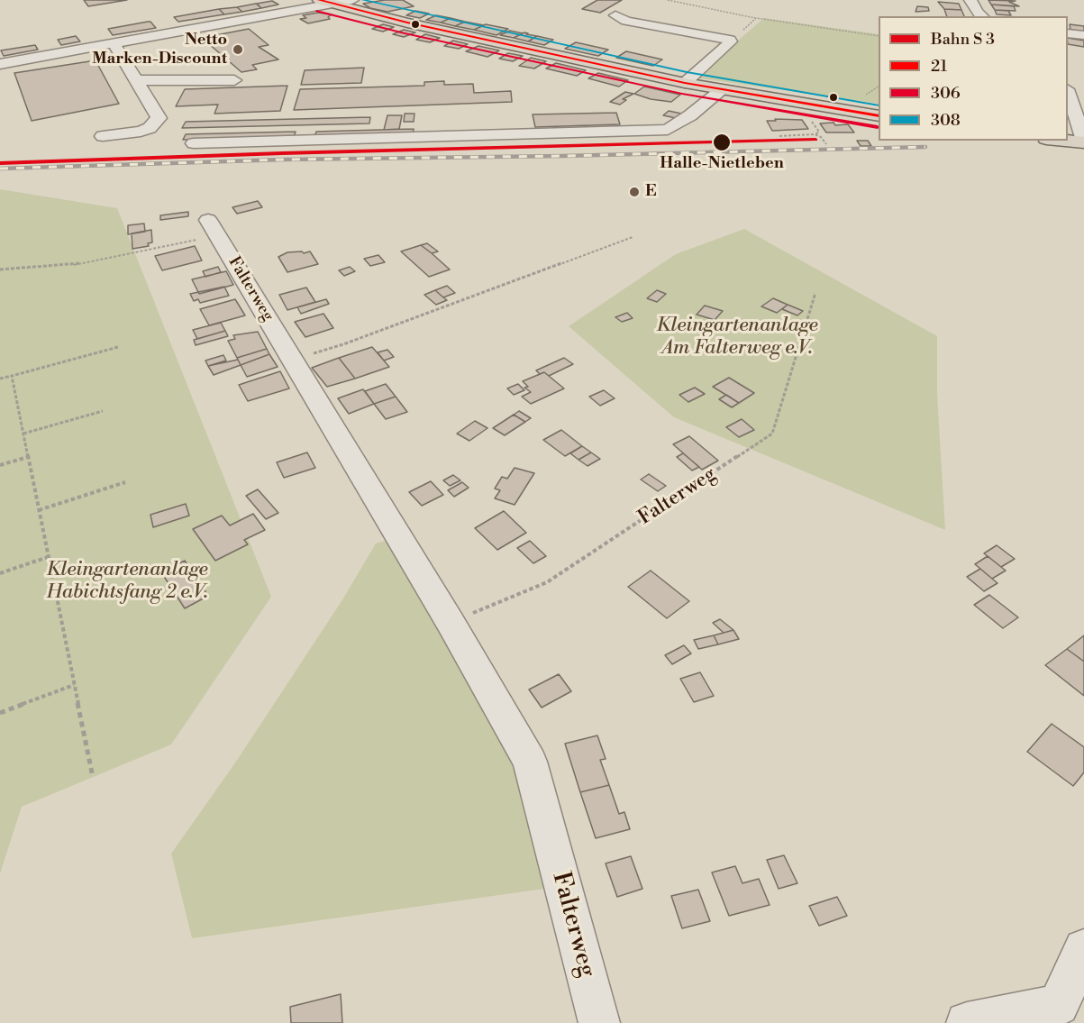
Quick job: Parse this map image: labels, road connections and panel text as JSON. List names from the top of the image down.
{
  "streets": {
    "street": ["Falterweg"]
  },
  "parks": ["Kleingartenanlage Am Falterweg e.V.", "Kleingartenanlage Habichtsfang 2 e.V."],
  "places": ["Netto Marken-Discount", "Halle-Nietleben", "E"],
  "lines": ["transit line 21", "transit line 308", "transit line 306"],
  "legend": [
    "Bahn S 3",
    "21",
    "306",
    "308"
  ]
}
